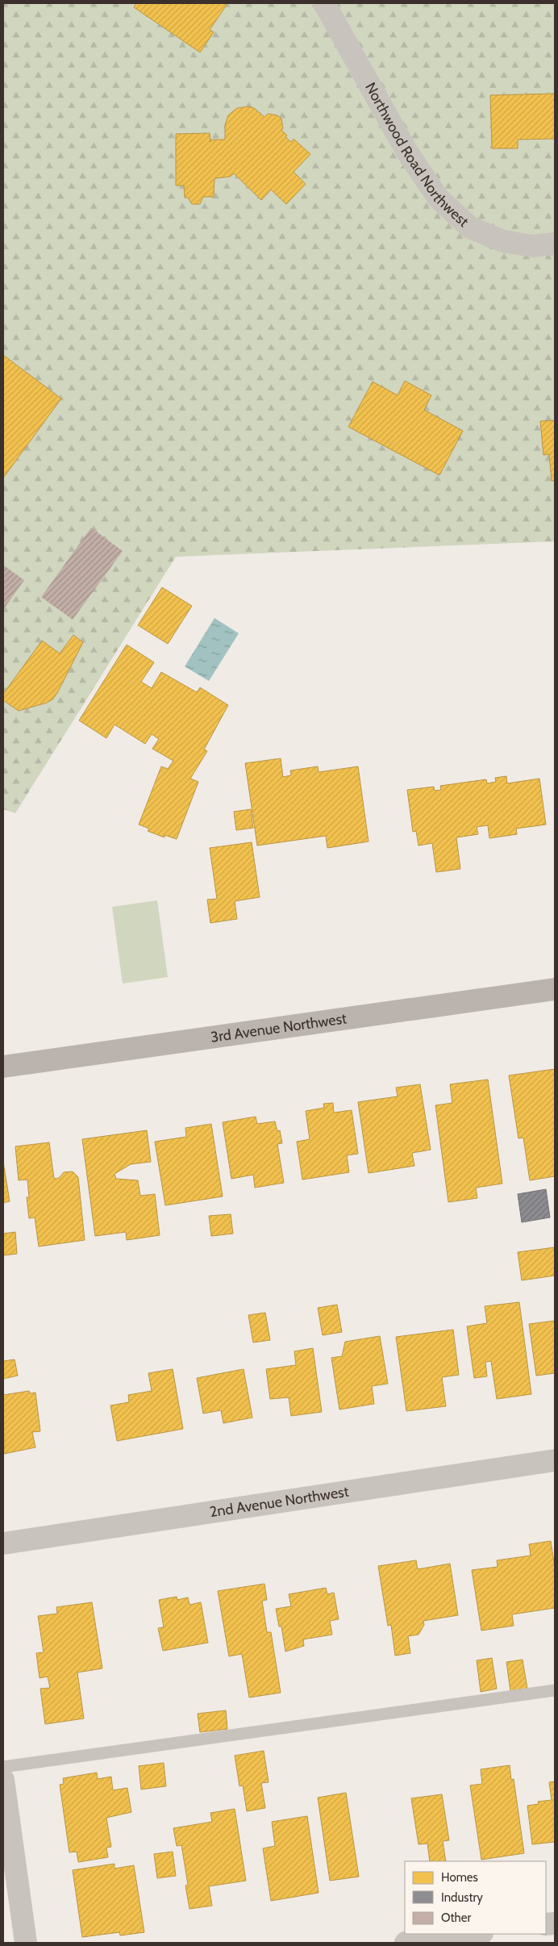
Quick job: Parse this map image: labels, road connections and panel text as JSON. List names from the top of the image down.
{
  "streets": {
    "street": ["Northwood Road Northwest", "3rd Avenue Northwest", "2nd Avenue Northwest"]
  },
  "legend": ["Homes", "Industry", "Other"]
}
